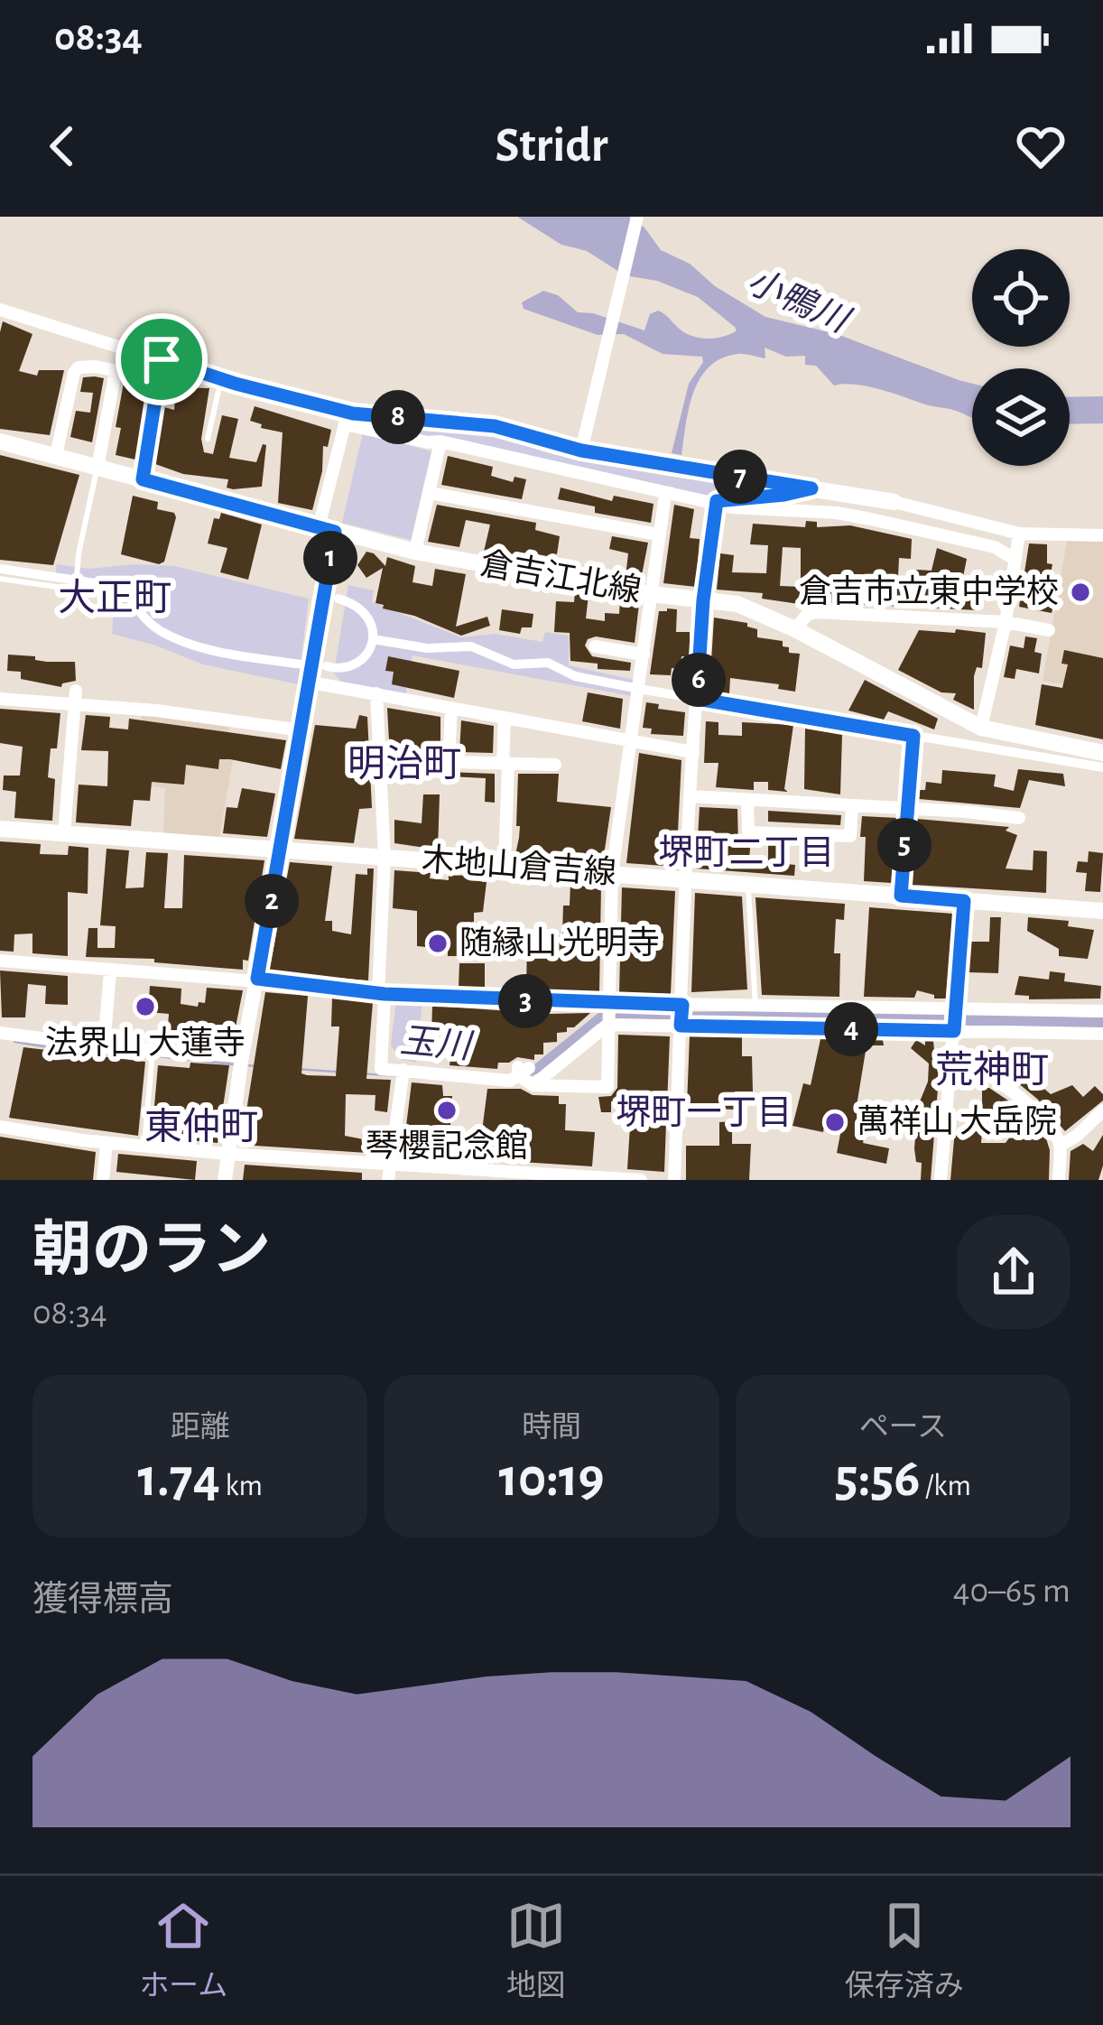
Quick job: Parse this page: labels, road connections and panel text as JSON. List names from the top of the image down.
{
  "streets": {
    "main road": ["倉吉江北線", "木地山倉吉線"]
  },
  "districts": [
    "大正町",
    "明治町",
    "堺町二丁目",
    "荒神町",
    "堺町一丁目",
    "東仲町"
  ],
  "water": ["小鴨川", "玉川"],
  "places": [
    "倉吉市立東中学校",
    "随縁山 光明寺",
    "法界山 大蓮寺",
    "琴櫻記念館",
    "萬祥山 大岳院"
  ],
  "page": {
    "status": "08:34",
    "header": "Stridr",
    "pins": [
      "8",
      "7",
      "1",
      "6",
      "5",
      "2",
      "3",
      "4"
    ],
    "heading": ["朝のラン", "08:34"],
    "stats": [
      ["距離", "1.74 km"],
      ["時間", "10:19"],
      ["ペース", "5:56 /km"]
    ],
    "chart": ["獲得標高", "40–65 m"],
    "tabs": ["ホーム", "地図", "保存済み"]
  }
}
